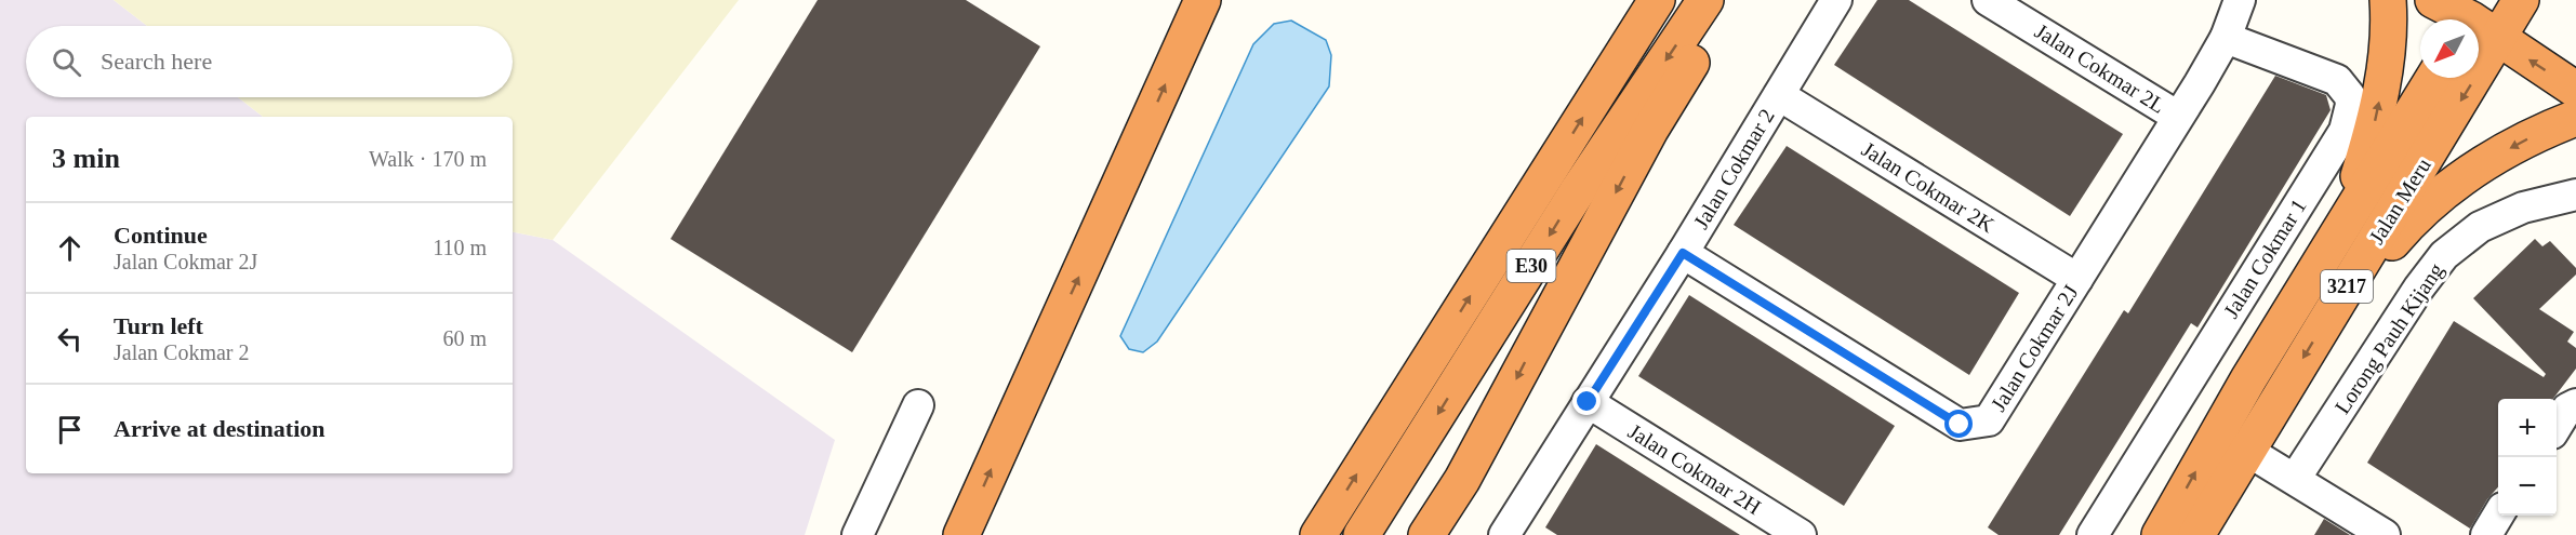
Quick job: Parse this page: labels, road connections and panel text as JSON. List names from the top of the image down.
{
  "streets": {
    "highway": ["Jalan Meru", "E30", "3217"],
    "street": [
      "Jalan Cokmar 2L",
      "Jalan Cokmar 2",
      "Jalan Cokmar 2K",
      "Jalan Cokmar 1",
      "Lorong Pauh Kijang",
      "Jalan Cokmar 2J",
      "Jalan Cokmar 2H"
    ]
  },
  "crossings": [
    ["Jalan Cokmar 2L", "Jalan Cokmar 2J"],
    ["Jalan Cokmar 2", "Jalan Cokmar 2K"],
    ["Jalan Cokmar 2", "Jalan Cokmar 2J"],
    ["Jalan Cokmar 2", "Jalan Cokmar 2H"],
    ["Jalan Cokmar 2K", "Jalan Cokmar 2J"],
    ["Jalan Cokmar 1", "Jalan Cokmar 2J"]
  ],
  "north": "bottom left",
  "page": {
    "search": "Search here",
    "heading": ["3 min", "Walk · 170 m"],
    "list": [
      ["Continue", "Jalan Cokmar 2J", "110 m"],
      ["Turn left", "Jalan Cokmar 2", "60 m"],
      "Arrive at destination"
    ],
    "map_buttons": ["+", "−"]
  }
}
